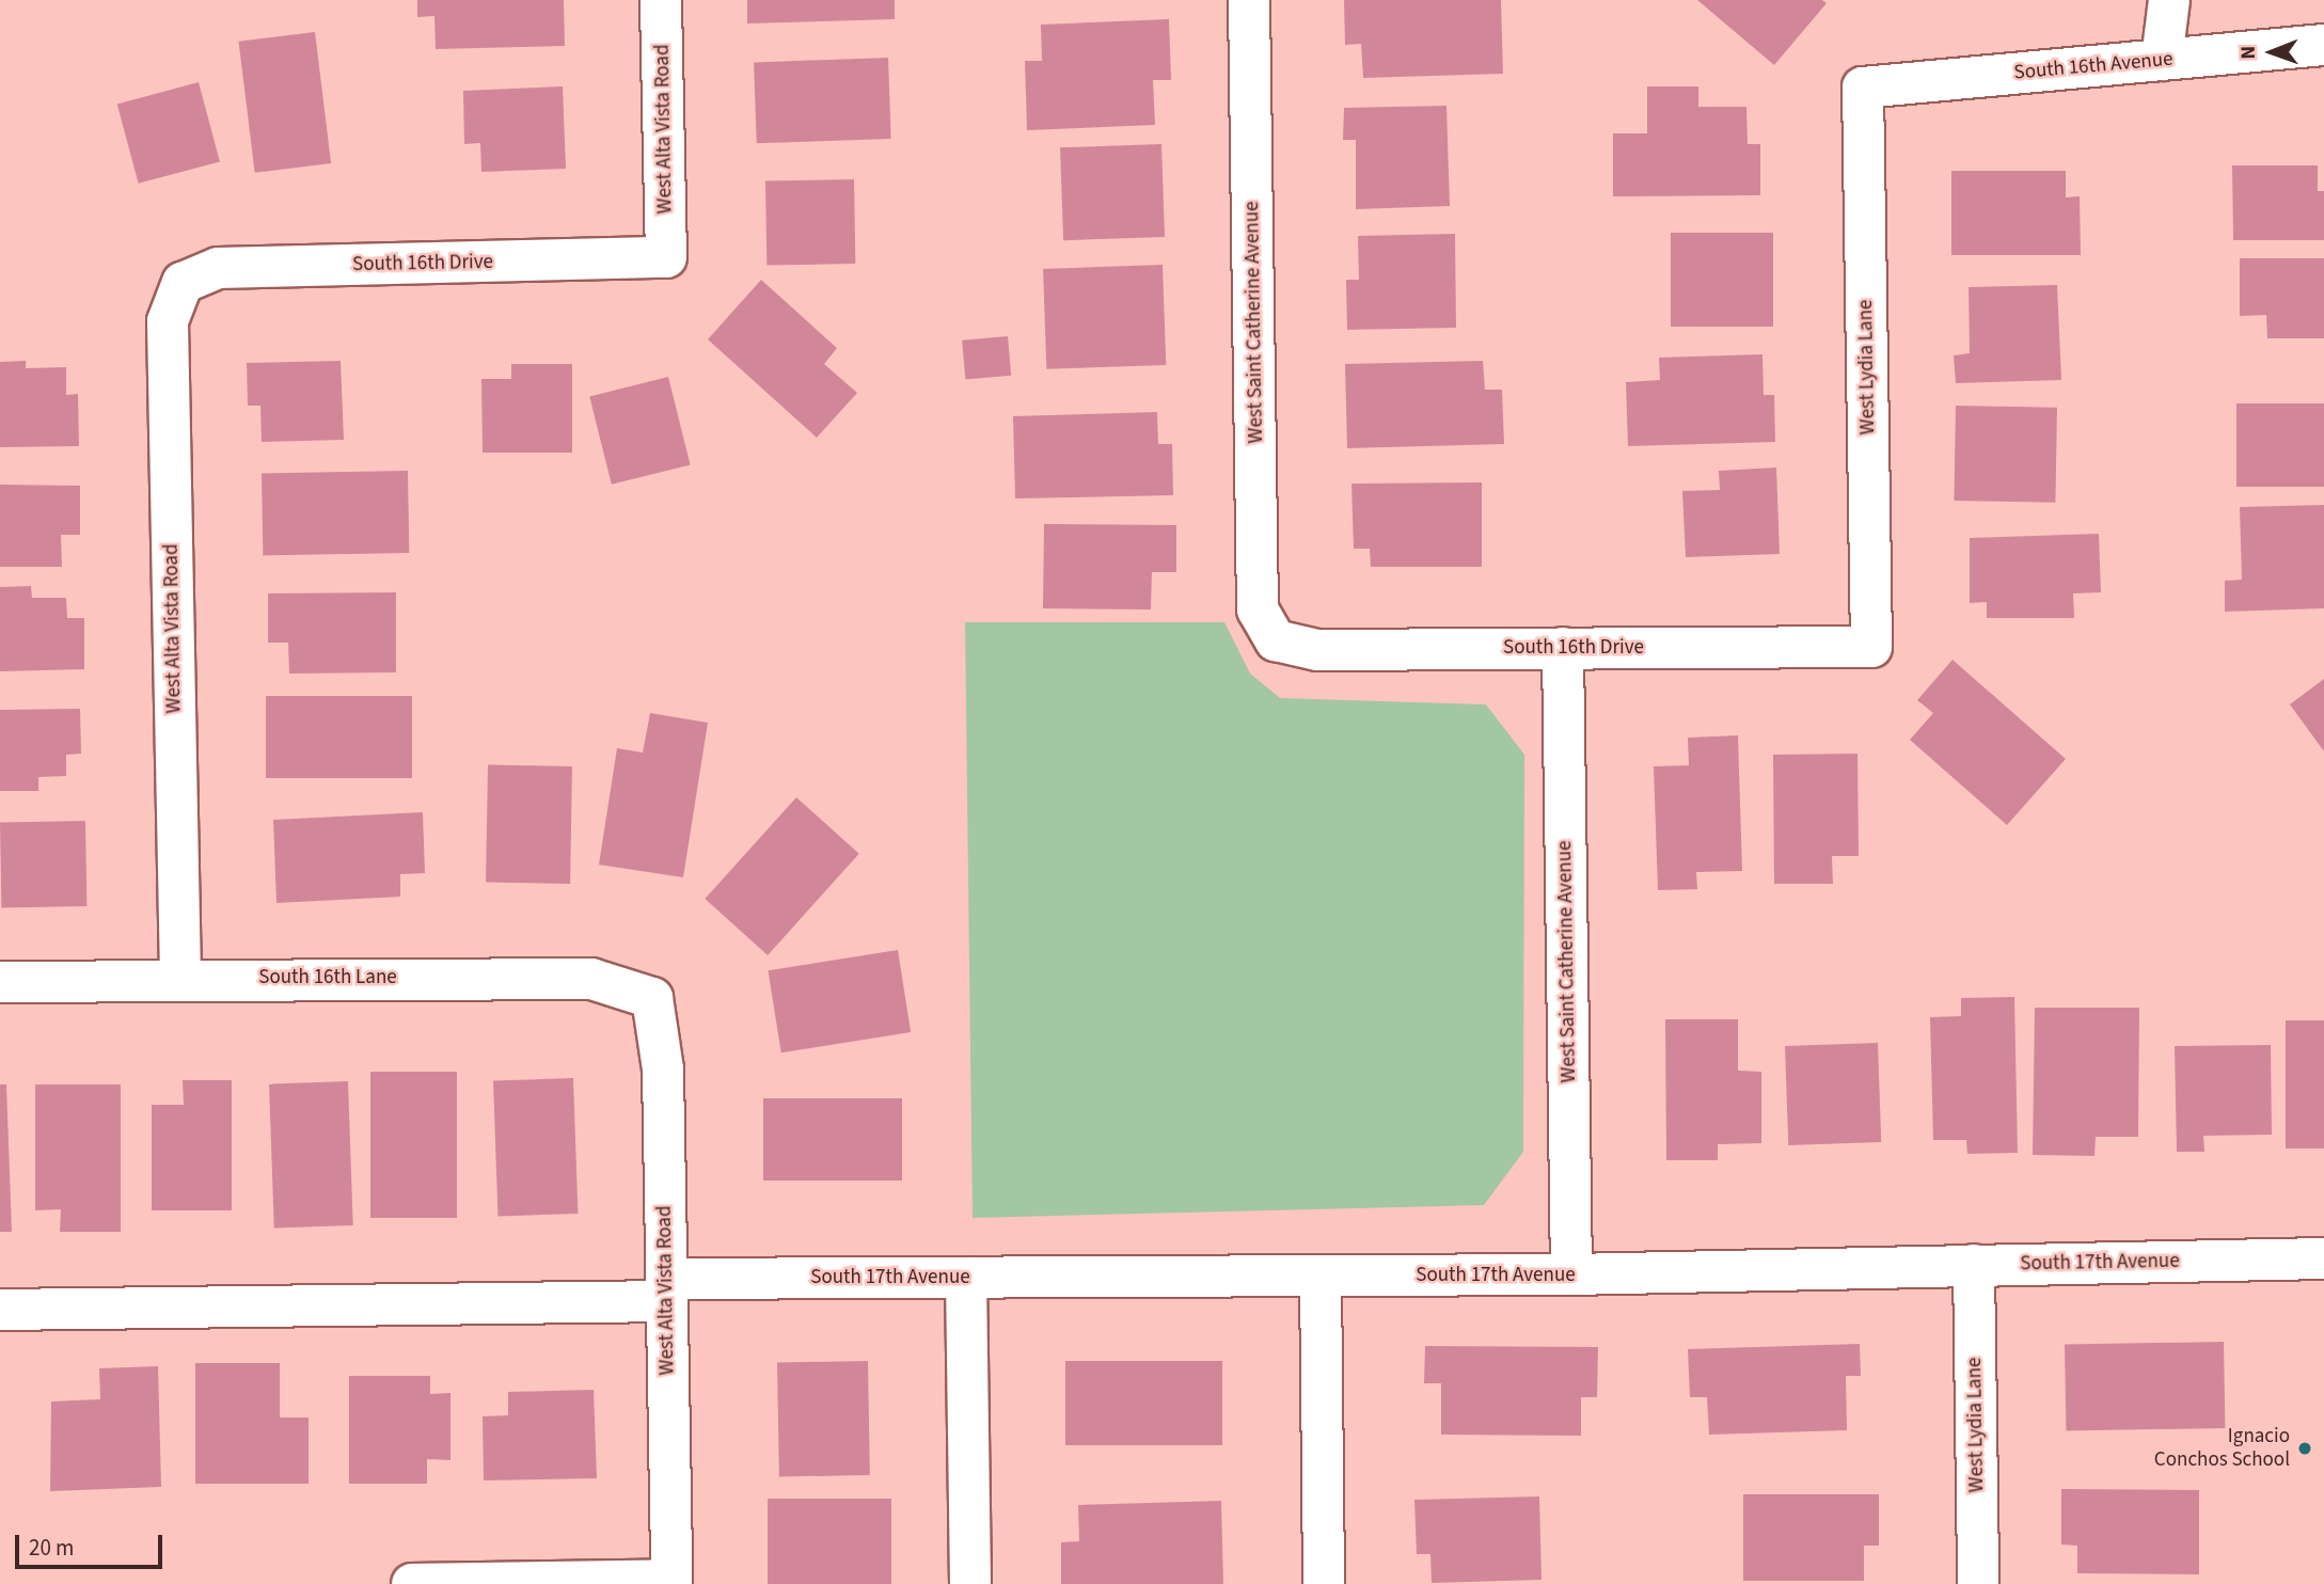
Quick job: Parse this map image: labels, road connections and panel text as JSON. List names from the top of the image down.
{
  "streets": {
    "street": [
      "South 16th Avenue",
      "West Alta Vista Road",
      "South 16th Drive",
      "West Saint Catherine Avenue",
      "West Lydia Lane",
      "South 16th Lane",
      "South 17th Avenue"
    ]
  },
  "crossings": [
    ["South 16th Avenue", "West Lydia Lane"],
    ["West Alta Vista Road", "South 16th Drive"],
    ["West Alta Vista Road", "South 16th Lane"],
    ["West Alta Vista Road", "South 17th Avenue"],
    ["South 16th Drive", "West Saint Catherine Avenue"],
    ["South 16th Drive", "West Lydia Lane"],
    ["West Saint Catherine Avenue", "South 17th Avenue"],
    ["West Lydia Lane", "South 17th Avenue"]
  ],
  "places": ["Ignacio Conchos School"],
  "scale_bar": "20 m",
  "north": "left"
}
